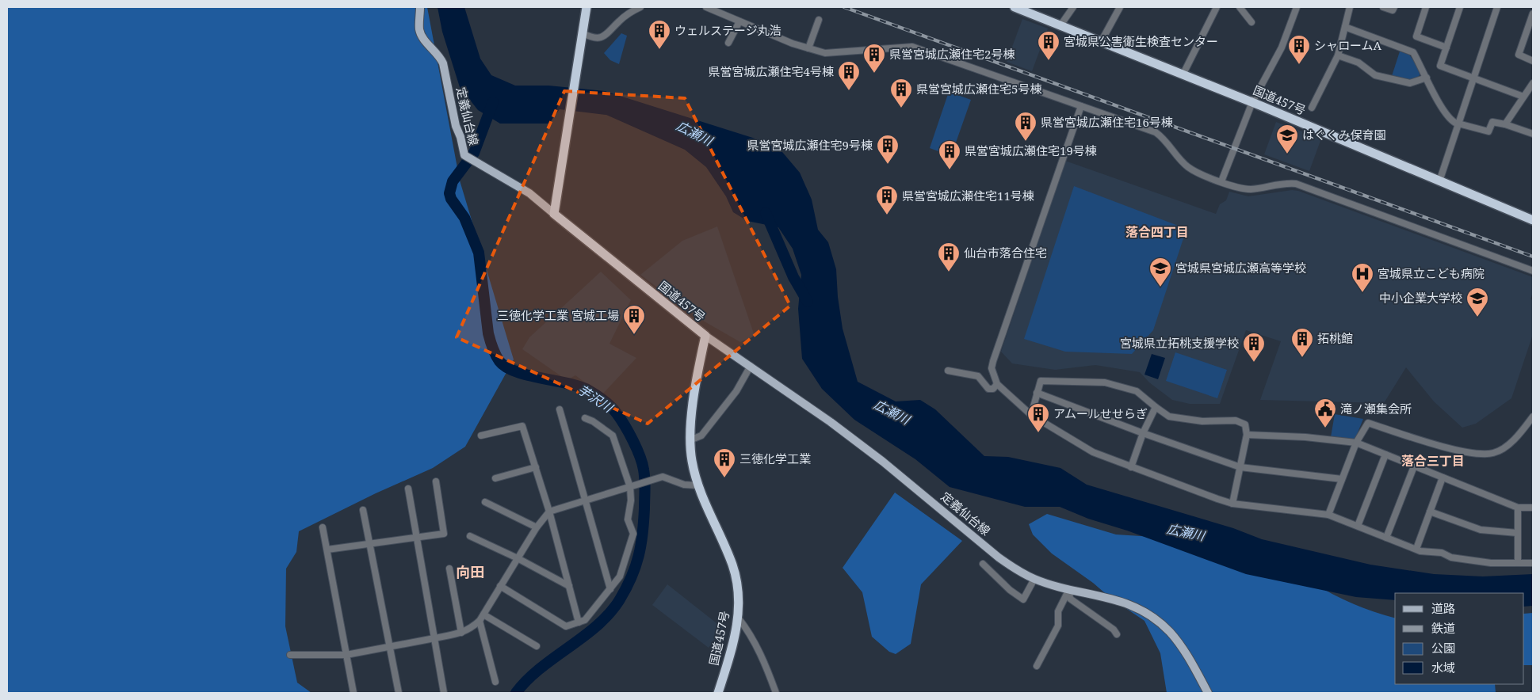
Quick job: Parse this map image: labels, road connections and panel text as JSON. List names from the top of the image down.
{
  "streets": {
    "highway": ["国道457号"],
    "main road": ["定義仙台線"]
  },
  "crossings": [
    ["国道457号", "定義仙台線"]
  ],
  "districts": ["落合四丁目", "落合三丁目", "向田"],
  "water": ["広瀬川", "芋沢川"],
  "places": {
    "building": [
      "ウェルステージ丸浩",
      "宮城県公害衛生検査センター",
      "シャロームA",
      "県営宮城広瀬住宅2号棟",
      "県営宮城広瀬住宅4号棟",
      "県営宮城広瀬住宅5号棟",
      "県営宮城広瀬住宅16号棟",
      "県営宮城広瀬住宅9号棟",
      "県営宮城広瀬住宅19号棟",
      "県営宮城広瀬住宅11号棟",
      "仙台市落合住宅",
      "三徳化学工業 宮城工場",
      "拓桃館",
      "宮城県立拓桃支援学校",
      "アムールせせらぎ",
      "三徳化学工業"
    ],
    "school or university": ["はぐくみ保育園", "宮城県宮城広瀬高等学校", "中小企業大学校"],
    "hospital": ["宮城県立こども病院"],
    "public building": ["滝ノ瀬集会所"]
  },
  "legend": [
    "道路",
    "鉄道",
    "公園",
    "水域"
  ]
}
